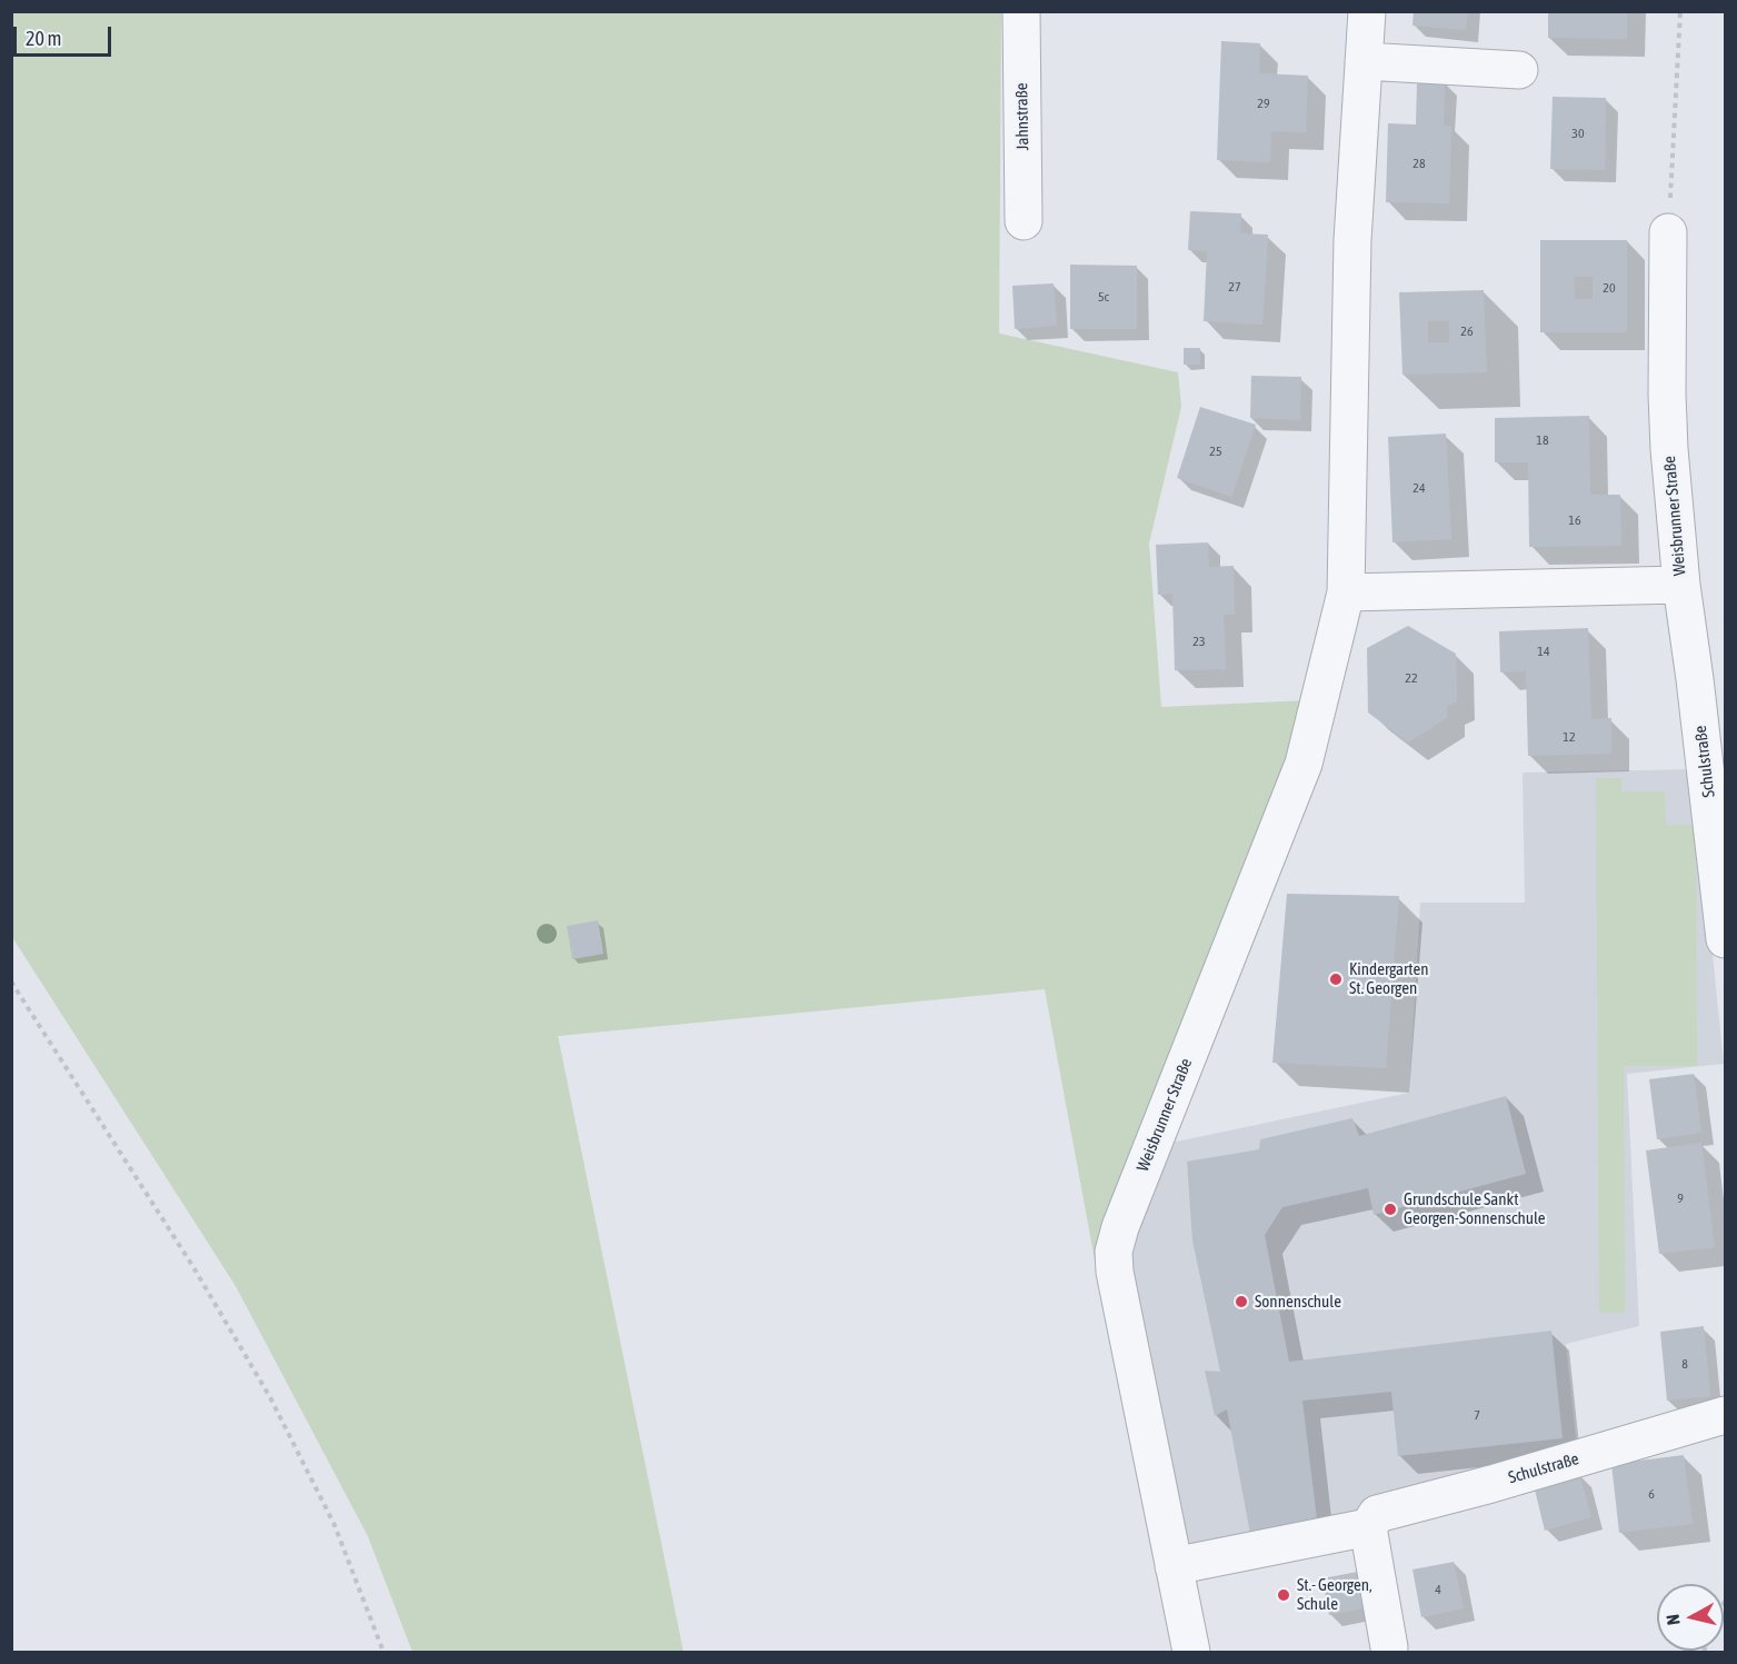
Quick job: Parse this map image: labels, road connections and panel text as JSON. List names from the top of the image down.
{
  "streets": {
    "street": ["Jahnstraße", "Weisbrunner Straße", "Schulstraße"]
  },
  "crossings": [
    ["Weisbrunner Straße", "Schulstraße"]
  ],
  "places": [
    "Kindergarten St. Georgen",
    "Grundschule Sankt Georgen-Sonnenschule",
    "Sonnenschule",
    "St.- Georgen, Schule"
  ],
  "house_numbers": [
    "29",
    "30",
    "28",
    "27",
    "20",
    "5c",
    "26",
    "18",
    "25",
    "24",
    "16",
    "23",
    "14",
    "22",
    "12",
    "9",
    "8",
    "7",
    "6",
    "4"
  ],
  "scale_bar": "20 m",
  "north": "left"
}
